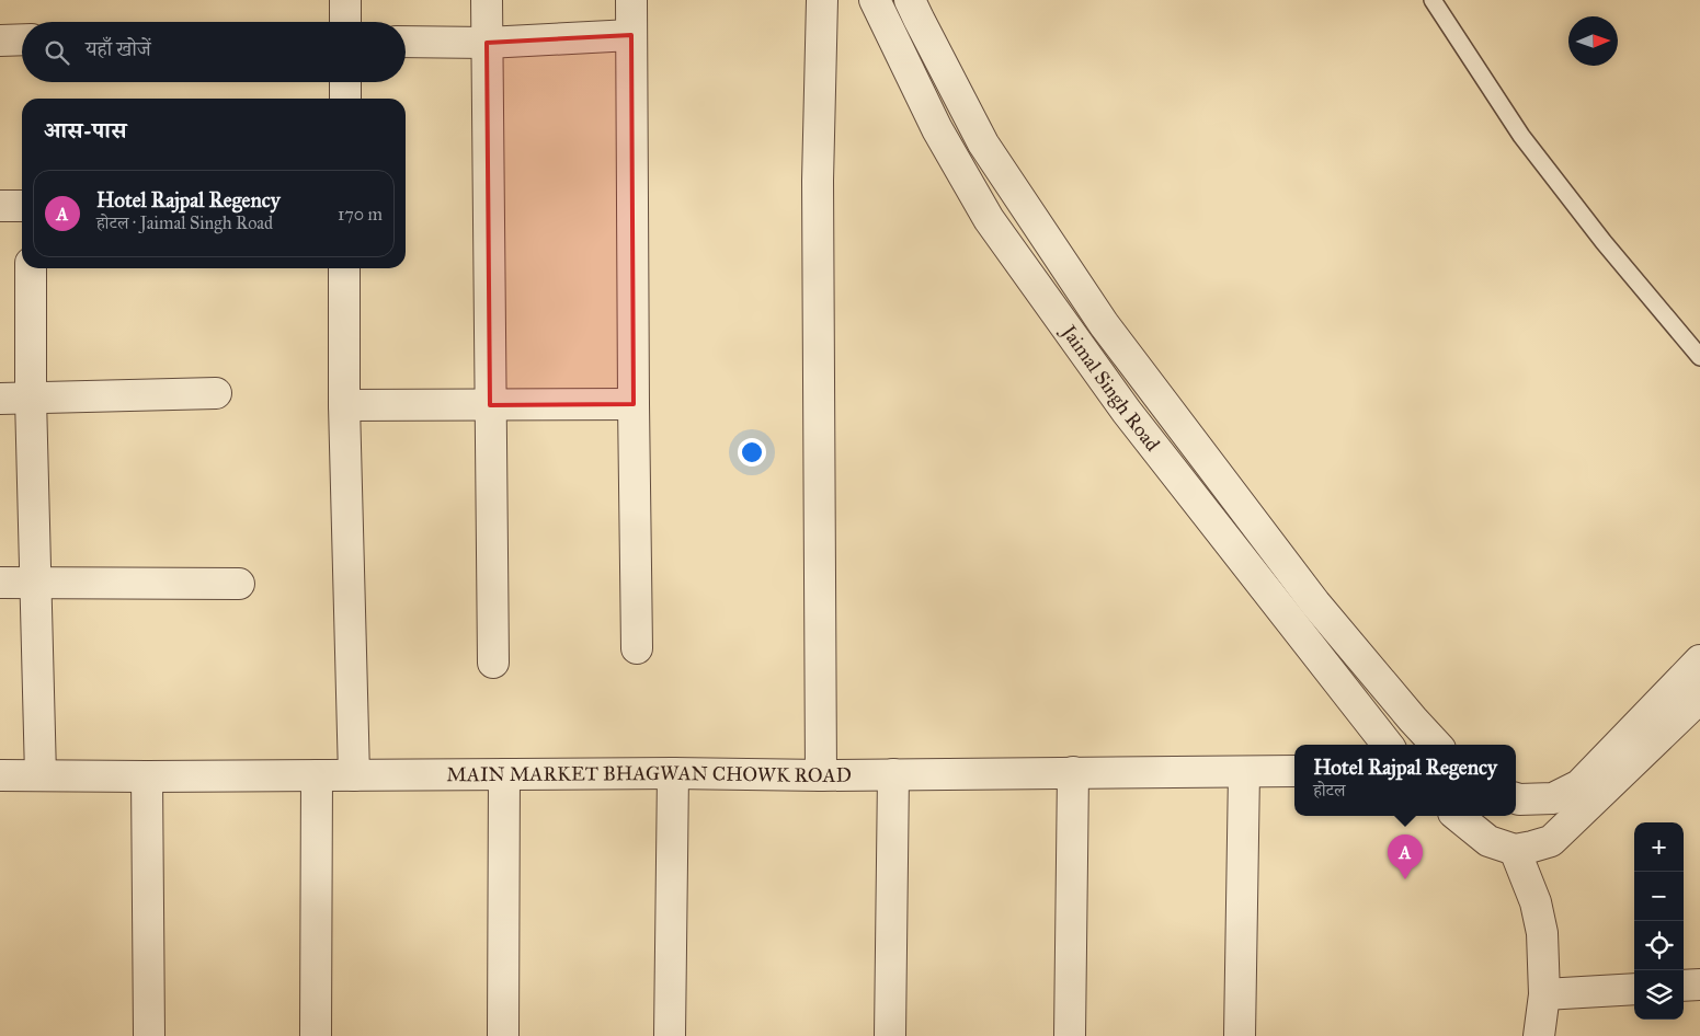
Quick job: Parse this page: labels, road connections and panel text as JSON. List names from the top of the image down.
{
  "streets": {
    "street": ["Jaimal Singh Road", "MAIN MARKET BHAGWAN CHOWK ROAD"]
  },
  "north": "right",
  "page": {
    "search": "यहाँ खोजें",
    "heading": "आस-पास",
    "list": [
      {
        "mark": "A",
        "name": "Hotel Rajpal Regency",
        "note": "होटल · Jaimal Singh Road",
        "value": "170 m"
      }
    ],
    "popup": ["Hotel Rajpal Regency", "होटल"],
    "map_buttons": ["+", "−"],
    "pins": "A"
  }
}
